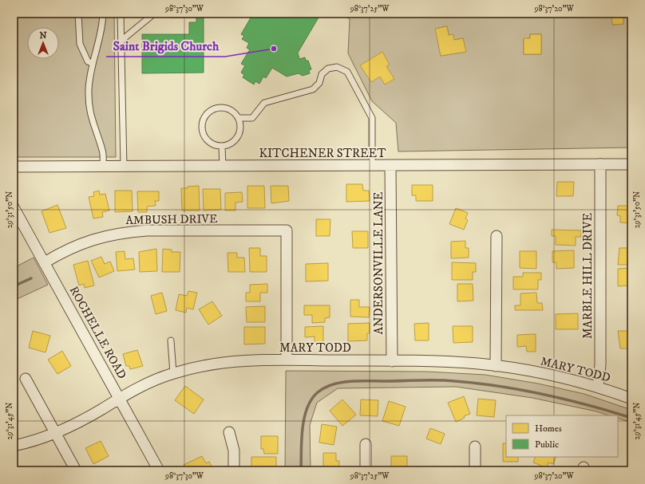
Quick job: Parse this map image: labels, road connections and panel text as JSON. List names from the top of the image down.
{
  "streets": {
    "street": [
      "KITCHENER STREET",
      "AMBUSH DRIVE",
      "ANDERSONVILLE LANE",
      "MARBLE HILL DRIVE",
      "ROCHELLE ROAD",
      "MARY TODD"
    ]
  },
  "crossings": [
    ["KITCHENER STREET", "ANDERSONVILLE LANE"],
    ["KITCHENER STREET", "MARBLE HILL DRIVE"],
    ["AMBUSH DRIVE", "ROCHELLE ROAD"],
    ["AMBUSH DRIVE", "MARY TODD"],
    ["ANDERSONVILLE LANE", "MARY TODD"],
    ["MARBLE HILL DRIVE", "MARY TODD"],
    ["ROCHELLE ROAD", "MARY TODD"]
  ],
  "places": ["Saint Brigids Church"],
  "legend": ["Homes", "Public"],
  "north": "top",
  "coordinates": [
    "98°37'30\"W",
    "98°37'25\"W",
    "98°37'20\"W",
    "29°31'50\"N",
    "29°31'45\"N"
  ]
}
